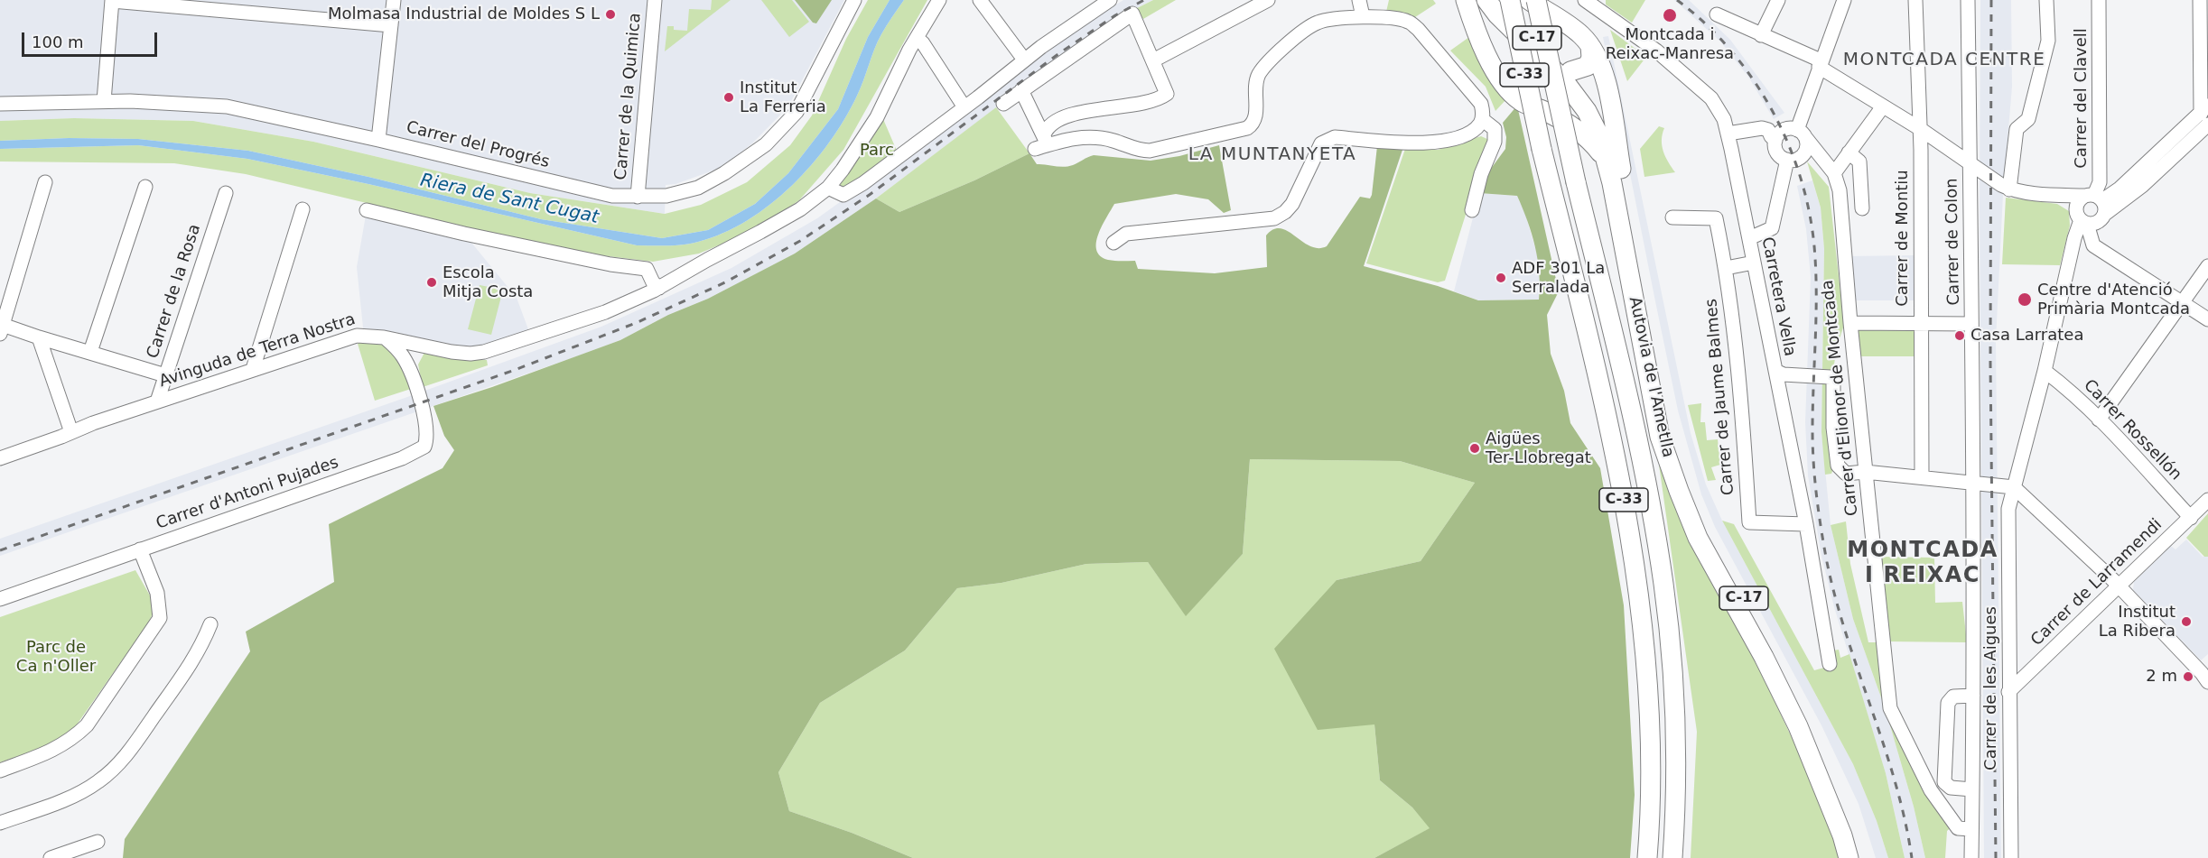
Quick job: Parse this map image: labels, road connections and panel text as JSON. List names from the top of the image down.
{
  "streets": {
    "highway": ["C-17", "C-33", "Autovia de l'Ametlla"],
    "street": [
      "Carrer de la Quimica",
      "Carrer del Clavell",
      "Carrer del Progrés",
      "Carrer de Montiu",
      "Carrer de Colon",
      "Carrer de la Rosa",
      "Carretera Vella",
      "Avinguda de Terra Nostra",
      "Carrer de Jaume Balmes",
      "Carrer d'Elionor de Montcada",
      "Carrer Rossellón",
      "Carrer d'Antoni Pujades",
      "Carrer de Larramendi",
      "Carrer de les Aigues"
    ]
  },
  "crossings": [
    ["C-17", "C-33"],
    ["C-17", "Autovia de l'Ametlla"],
    ["C-33", "Autovia de l'Ametlla"],
    ["Carrer de la Quimica", "Carrer del Progrés"],
    ["Carrer del Clavell", "Carrer Rossellón"],
    ["Carrer del Clavell", "Carrer de les Aigues"],
    ["Carrer de Colon", "Carrer d'Elionor de Montcada"],
    ["Carrer de la Rosa", "Avinguda de Terra Nostra"],
    ["Carretera Vella", "Carrer de Jaume Balmes"],
    ["Avinguda de Terra Nostra", "Carrer d'Antoni Pujades"],
    ["Carrer Rossellón", "Carrer de Larramendi"],
    ["Carrer Rossellón", "Carrer de les Aigues"],
    ["Carrer de Larramendi", "Carrer de les Aigues"]
  ],
  "districts": ["MONTCADA CENTRE", "LA MUNTANYETA", "MONTCADA I REIXAC"],
  "water": ["Riera de Sant Cugat"],
  "parks": ["Parc", "Parc de Ca n'Oller"],
  "places": [
    "Molmasa Industrial de Moldes S L",
    "Montcada i Reixac-Manresa",
    "Institut La Ferreria",
    "ADF 301 La Serralada",
    "Escola Mitja Costa",
    "Centre d'Atenció Primària Montcada",
    "Casa Larratea",
    "Aigües Ter-Llobregat",
    "Institut La Ribera",
    "2 m"
  ],
  "scale_bar": "100 m"
}
